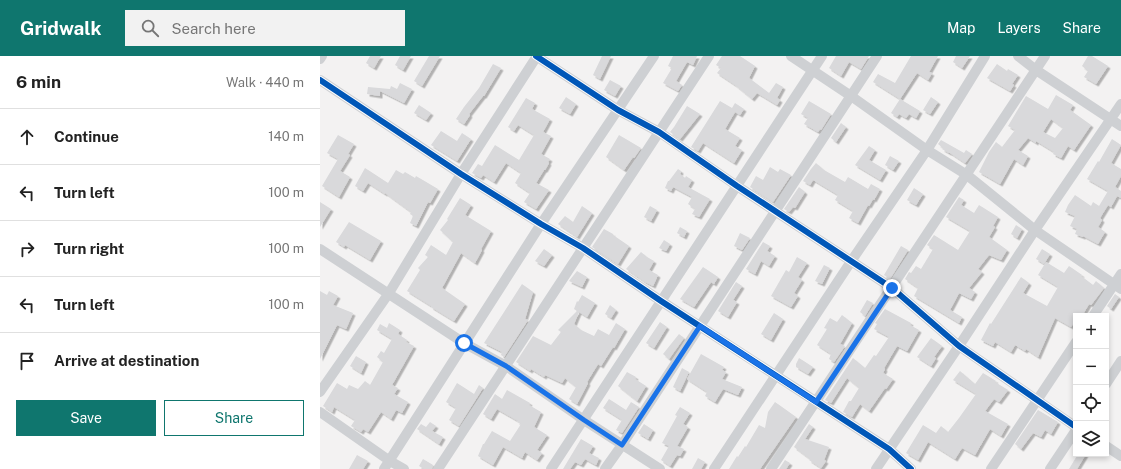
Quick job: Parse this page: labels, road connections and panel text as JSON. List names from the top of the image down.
{
  "page": {
    "header": "Gridwalk",
    "search": "Search here",
    "nav": ["Map", "Layers", "Share"],
    "heading": ["6 min", "Walk · 440 m"],
    "list": [
      ["Continue", "140 m"],
      ["Turn left", "100 m"],
      ["Turn right", "100 m"],
      ["Turn left", "100 m"],
      "Arrive at destination"
    ],
    "map_buttons": ["+", "−"],
    "buttons": ["Save", "Share"]
  }
}
